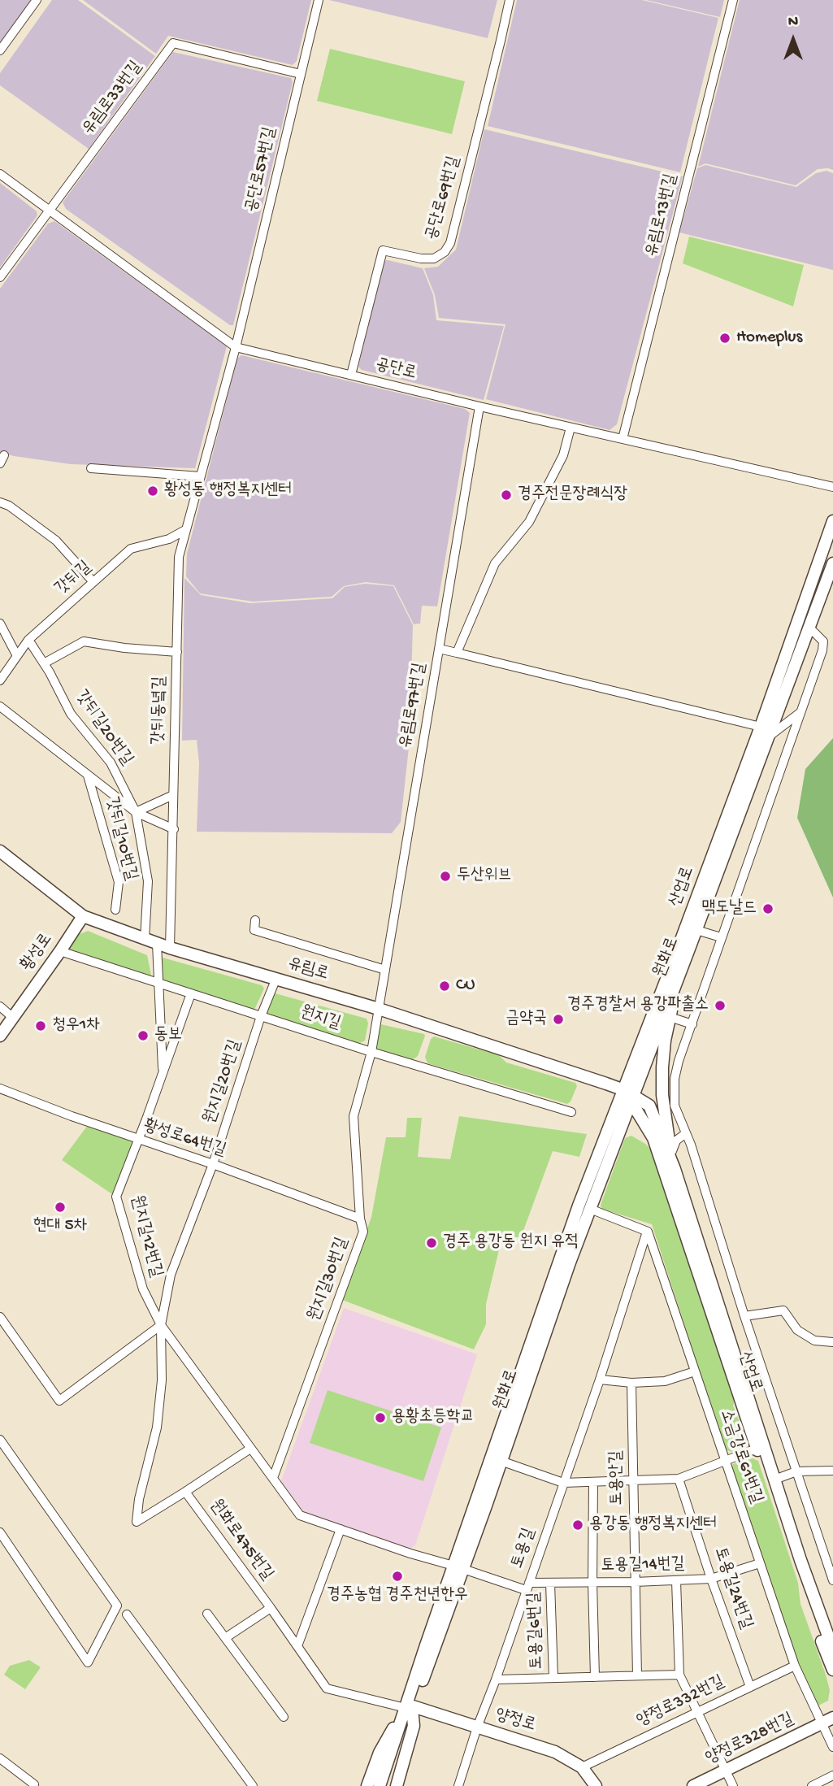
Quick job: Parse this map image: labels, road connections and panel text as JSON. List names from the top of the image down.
{
  "streets": {
    "street": [
      "유림로33번길",
      "공단로57번길",
      "공단로69번길",
      "유림로13번길",
      "공단로",
      "갓뒤길",
      "유림로97번길",
      "갓뒤동녘길",
      "갓뒤길20번길",
      "갓뒤길10번길",
      "산업로",
      "황성로",
      "원화로",
      "유림로",
      "원지길",
      "원지길20번길",
      "황성로64번길",
      "원지길12번길",
      "원지길30번길",
      "소금강로61번길",
      "토용안길",
      "원화로475번길",
      "토용길",
      "토용길14번길",
      "토용길24번길",
      "토용길6번길",
      "양정로332번길",
      "양정로",
      "양정로328번길"
    ]
  },
  "crossings": [
    ["유림로33번길", "공단로57번길"],
    ["유림로33번길", "공단로"],
    ["공단로57번길", "공단로"],
    ["공단로57번길", "갓뒤동녘길"],
    ["공단로69번길", "공단로"],
    ["유림로13번길", "공단로"],
    ["공단로", "갓뒤동녘길"],
    ["갓뒤길", "갓뒤동녘길"],
    ["갓뒤길", "갓뒤길20번길"],
    ["유림로97번길", "산업로"],
    ["유림로97번길", "원화로"],
    ["유림로97번길", "유림로"],
    ["유림로97번길", "원지길30번길"],
    ["갓뒤동녘길", "유림로"],
    ["갓뒤길20번길", "유림로"],
    ["산업로", "원화로"],
    ["산업로", "유림로"],
    ["황성로", "유림로"],
    ["황성로", "원지길"],
    ["원화로", "유림로"],
    ["원화로", "원지길12번길"],
    ["원화로", "원화로475번길"],
    ["원화로", "양정로"],
    ["유림로", "원지길20번길"],
    ["유림로", "원지길30번길"],
    ["원지길", "원지길20번길"],
    ["원지길", "원지길12번길"],
    ["원지길", "원지길30번길"],
    ["원지길20번길", "황성로64번길"],
    ["원지길20번길", "원지길12번길"],
    ["황성로64번길", "원지길12번길"],
    ["황성로64번길", "원지길30번길"],
    ["원지길12번길", "원지길30번길"],
    ["원지길12번길", "원화로475번길"],
    ["소금강로61번길", "토용길"],
    ["소금강로61번길", "토용길14번길"],
    ["소금강로61번길", "양정로332번길"],
    ["소금강로61번길", "양정로328번길"],
    ["토용안길", "토용길14번길"],
    ["토용안길", "토용길6번길"],
    ["원화로475번길", "양정로"],
    ["토용길", "토용길14번길"],
    ["토용길", "토용길6번길"],
    ["토용길", "양정로"],
    ["토용길14번길", "토용길24번길"],
    ["토용길14번길", "토용길6번길"],
    ["토용길24번길", "양정로332번길"],
    ["양정로332번길", "양정로"]
  ],
  "places": [
    "Homeplus",
    "황성동 행정복지센터",
    "경주전문장례식장",
    "두산위브",
    "맥도날드",
    "CU",
    "경주경찰서 용강파출소",
    "금약국",
    "청우1차",
    "동보",
    "현대 5차",
    "경주 용강동 원지 유적",
    "용황초등학교",
    "용강동 행정복지센터",
    "경주농협 경주천년한우"
  ],
  "north": "top"
}
